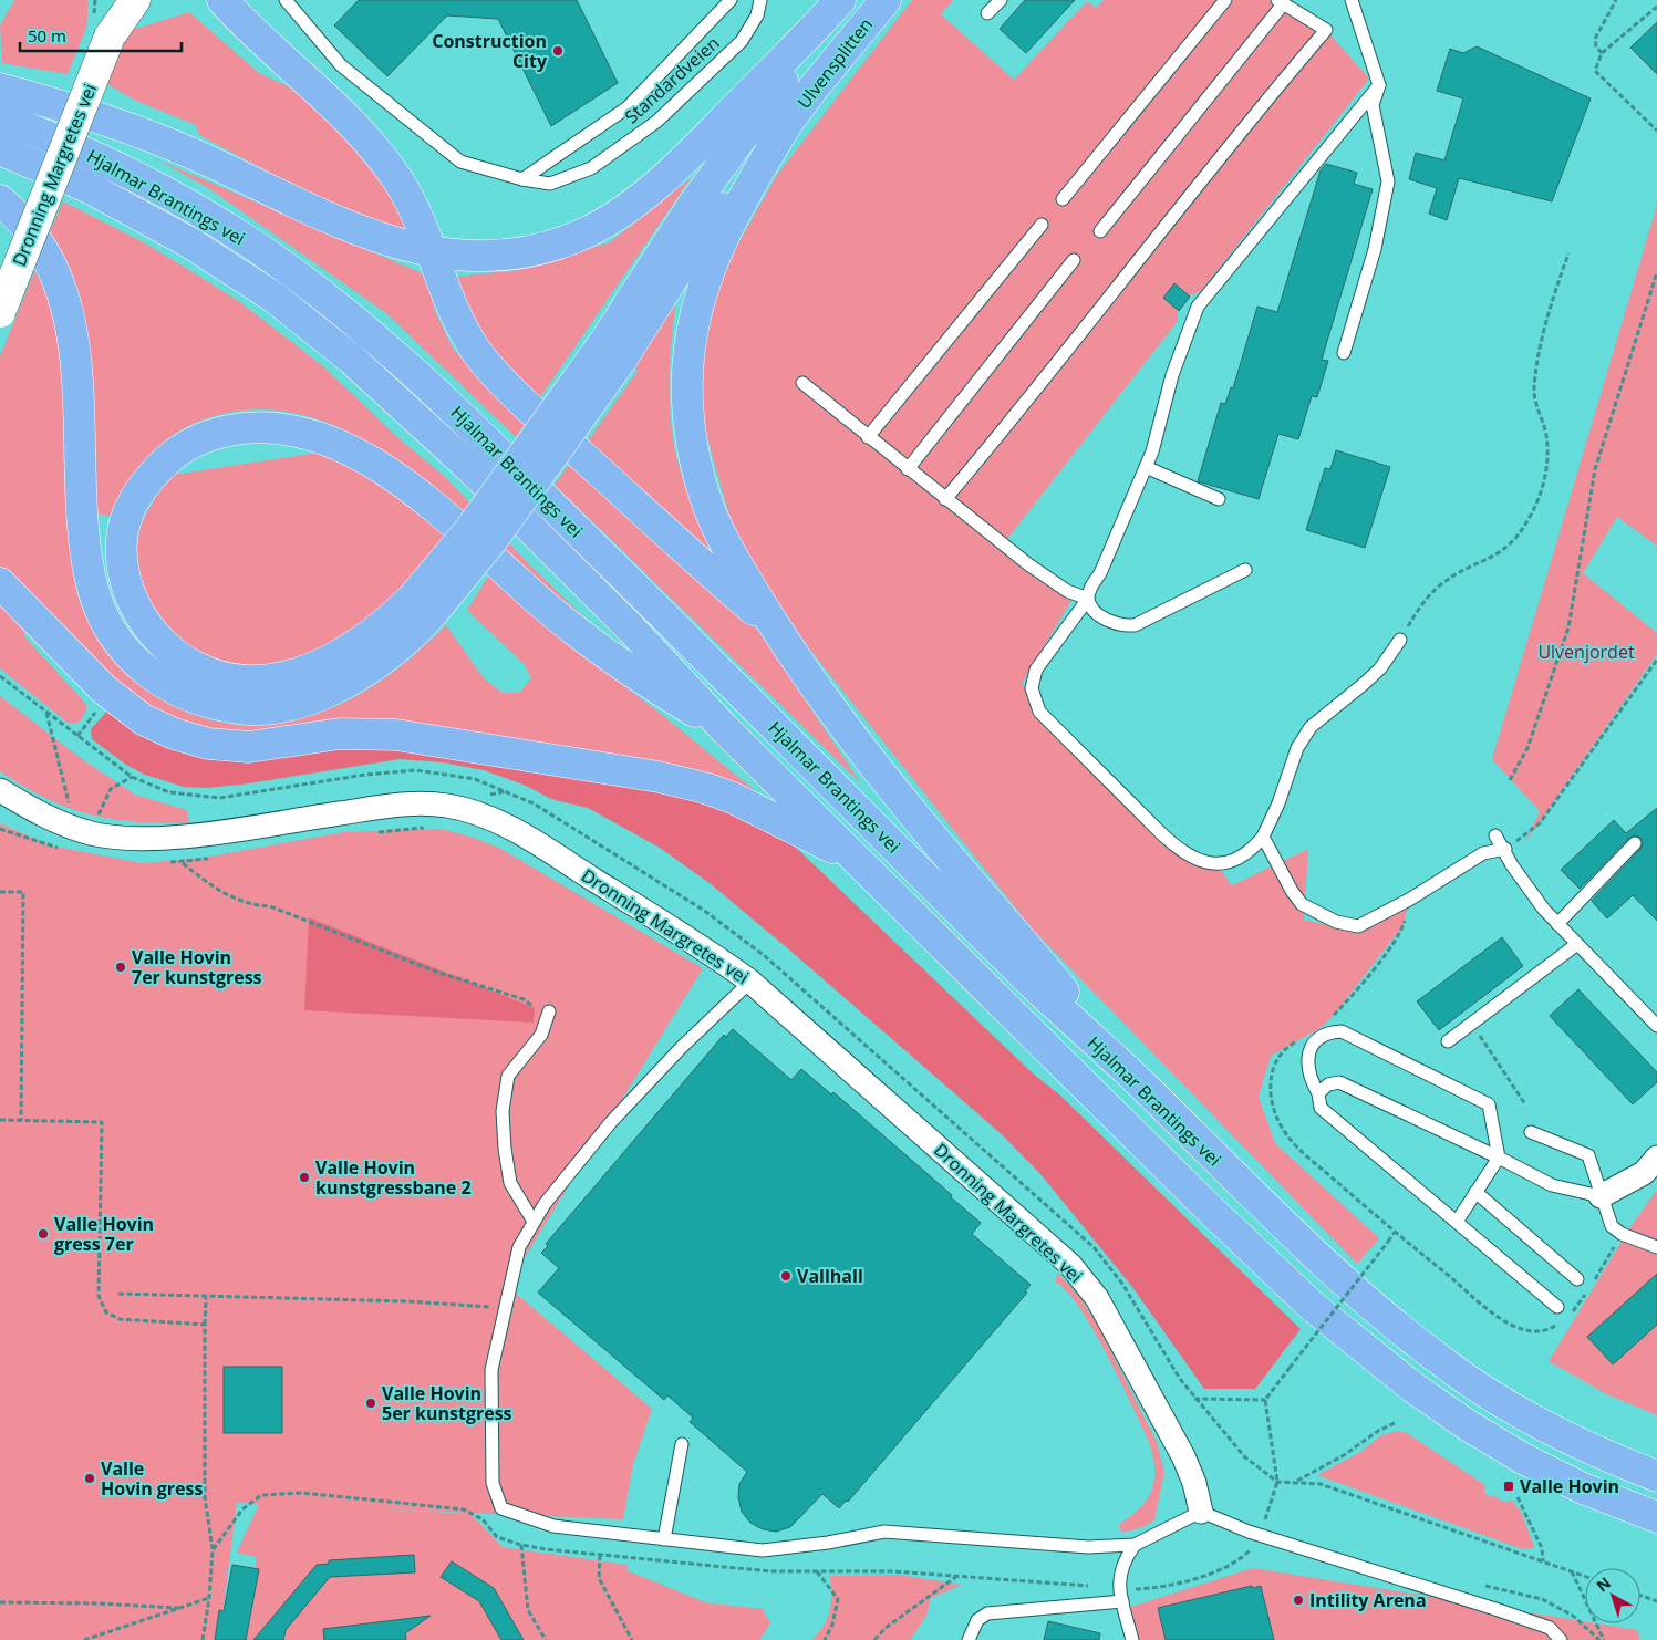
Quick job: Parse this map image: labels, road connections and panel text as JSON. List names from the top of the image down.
{
  "streets": {
    "highway": ["Ulvensplitten", "Hjalmar Brantings vei"],
    "street": ["Dronning Margretes vei"],
    "lane": ["Standardveien"]
  },
  "parks": ["Ulvenjordet"],
  "places": {
    "other": [
      "Construction City",
      "Valle Hovin 7er kunstgress",
      "Valle Hovin kunstgressbane 2",
      "Valle Hovin gress 7er",
      "Vallhall",
      "Valle Hovin 5er kunstgress",
      "Valle Hovin gress",
      "Intility Arena"
    ],
    "transit": ["Valle Hovin"]
  },
  "scale_bar": "50 m",
  "north": "top left"
}
